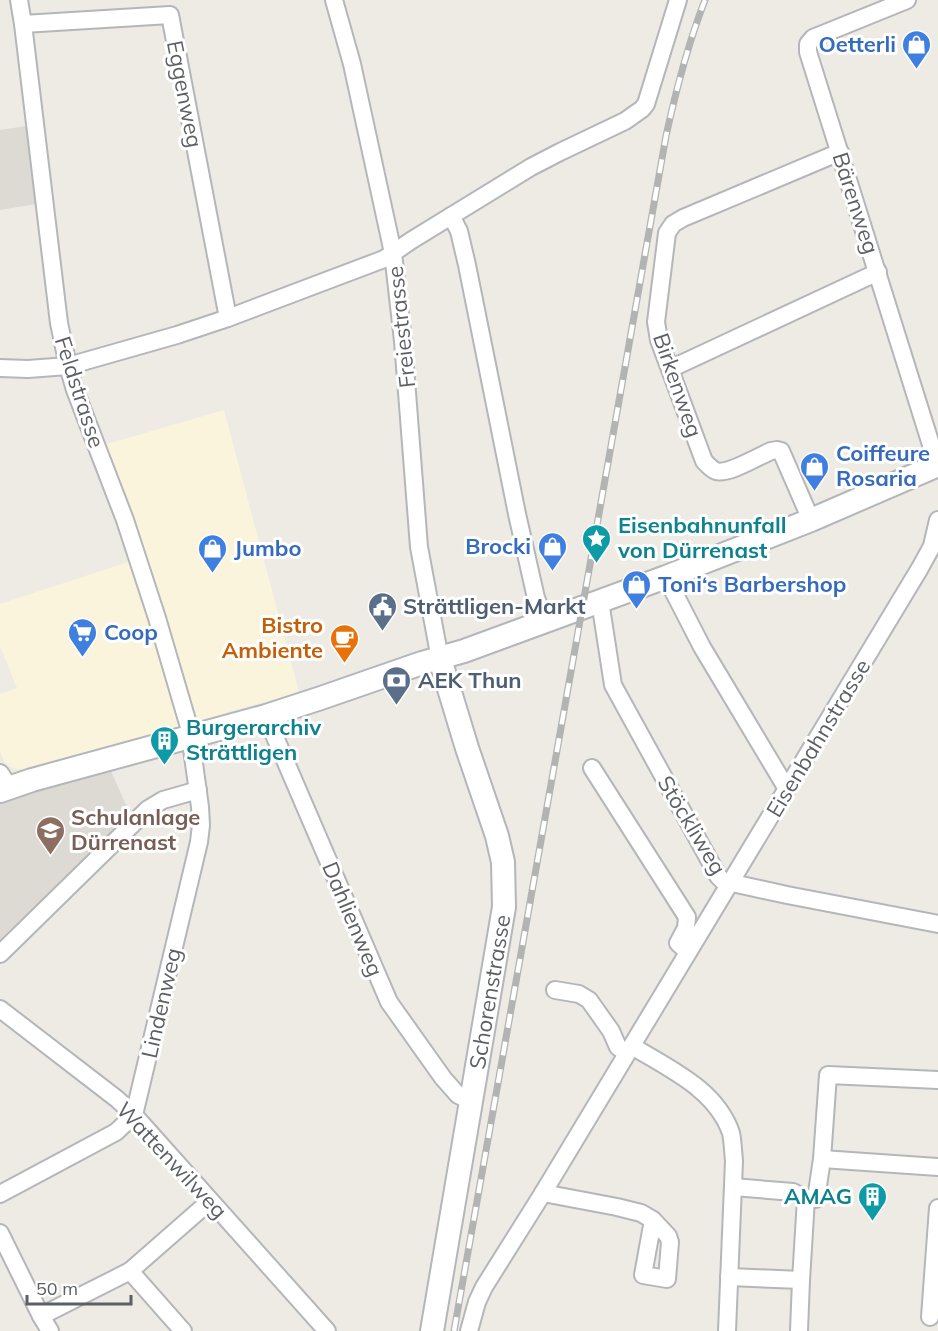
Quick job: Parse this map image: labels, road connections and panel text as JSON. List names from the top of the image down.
{
  "streets": {
    "street": [
      "Eggenweg",
      "Bärenweg",
      "Freiestrasse",
      "Birkenweg",
      "Feldstrasse",
      "Eisenbahnstrasse",
      "Stöckliweg",
      "Dahlienweg",
      "Schorenstrasse",
      "Lindenweg",
      "Wattenwilweg"
    ]
  },
  "crossings": [
    ["Eggenweg", "Feldstrasse"],
    ["Bärenweg", "Birkenweg"],
    ["Freiestrasse", "Schorenstrasse"],
    ["Feldstrasse", "Lindenweg"],
    ["Eisenbahnstrasse", "Stöckliweg"],
    ["Dahlienweg", "Schorenstrasse"],
    ["Lindenweg", "Wattenwilweg"]
  ],
  "places": {
    "shop": [
      "Oetterli",
      "Coiffeure Rosaria",
      "Brocki",
      "Jumbo",
      "Toni‘s Barbershop"
    ],
    "place": ["Eisenbahnunfall von Dürrenast"],
    "public building": ["Strättligen-Markt"],
    "supermarket": ["Coop"],
    "cafe": ["Bistro Ambiente"],
    "bank": ["AEK Thun"],
    "building": ["Burgerarchiv Strättligen", "AMAG"],
    "school or university": ["Schulanlage Dürrenast"]
  },
  "scale_bar": "50 m"
}
